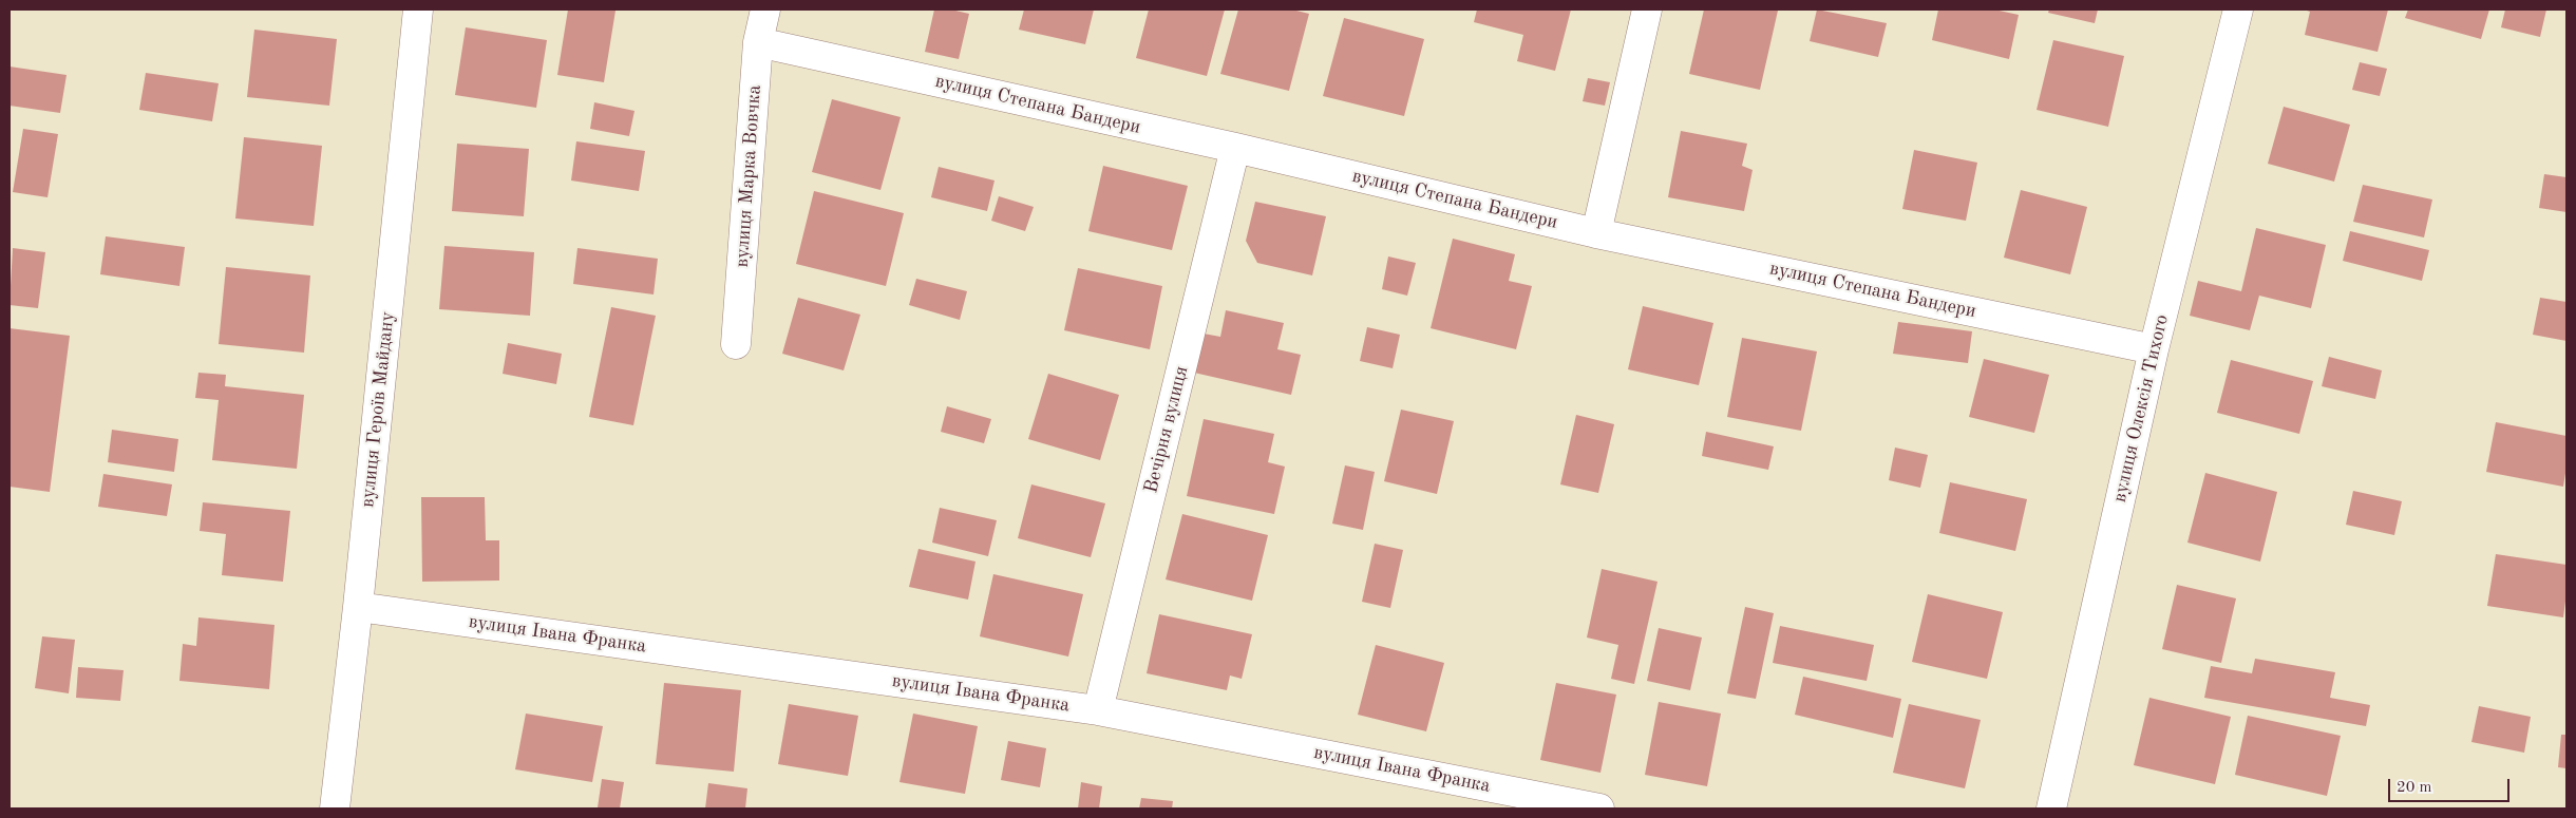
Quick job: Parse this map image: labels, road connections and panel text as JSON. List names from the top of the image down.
{
  "streets": {
    "street": [
      "вулиця Степана Бандери",
      "вулиця Марка Вовчка",
      "вулиця Олексія Тихого",
      "вулиця Героїв Майдану",
      "Вечірня вулиця",
      "вулиця Івана Франка"
    ]
  },
  "crossings": [
    ["вулиця Степана Бандери", "вулиця Марка Вовчка"],
    ["вулиця Степана Бандери", "вулиця Олексія Тихого"],
    ["вулиця Степана Бандери", "Вечірня вулиця"],
    ["вулиця Героїв Майдану", "вулиця Івана Франка"],
    ["Вечірня вулиця", "вулиця Івана Франка"]
  ],
  "scale_bar": "20 m"
}
